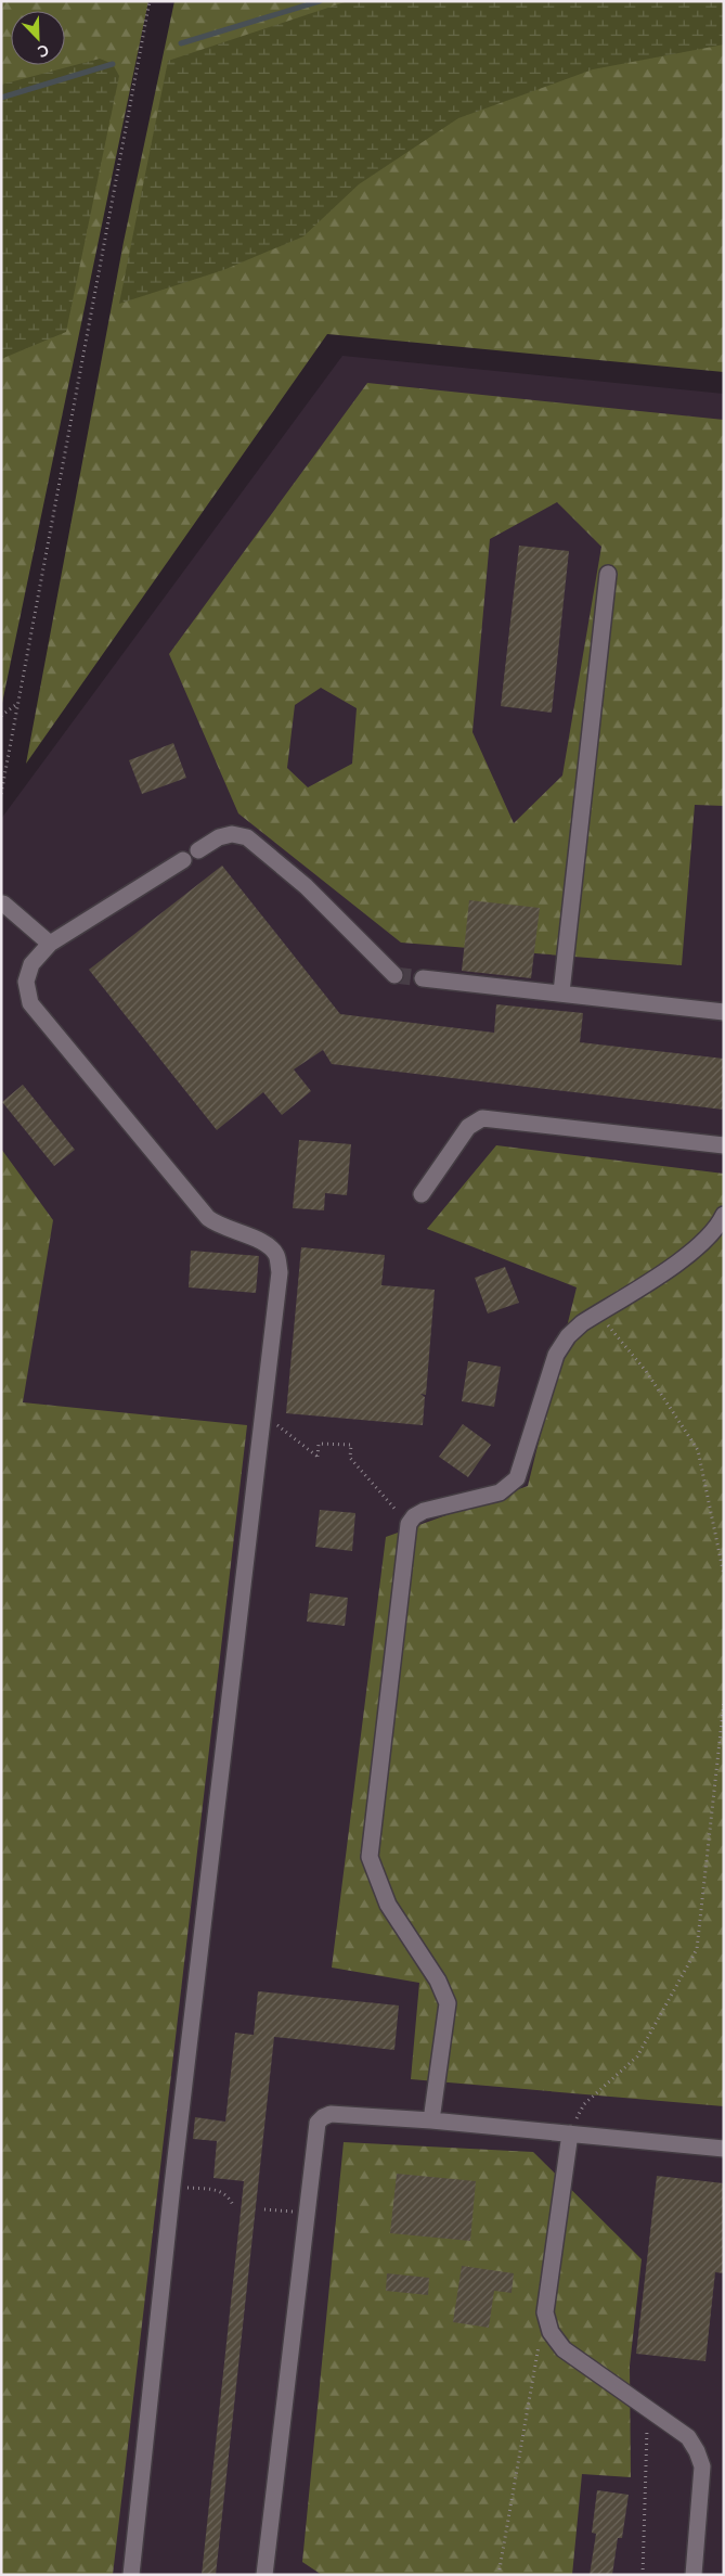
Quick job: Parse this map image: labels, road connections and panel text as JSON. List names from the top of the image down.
{
  "north": "bottom right"
}
